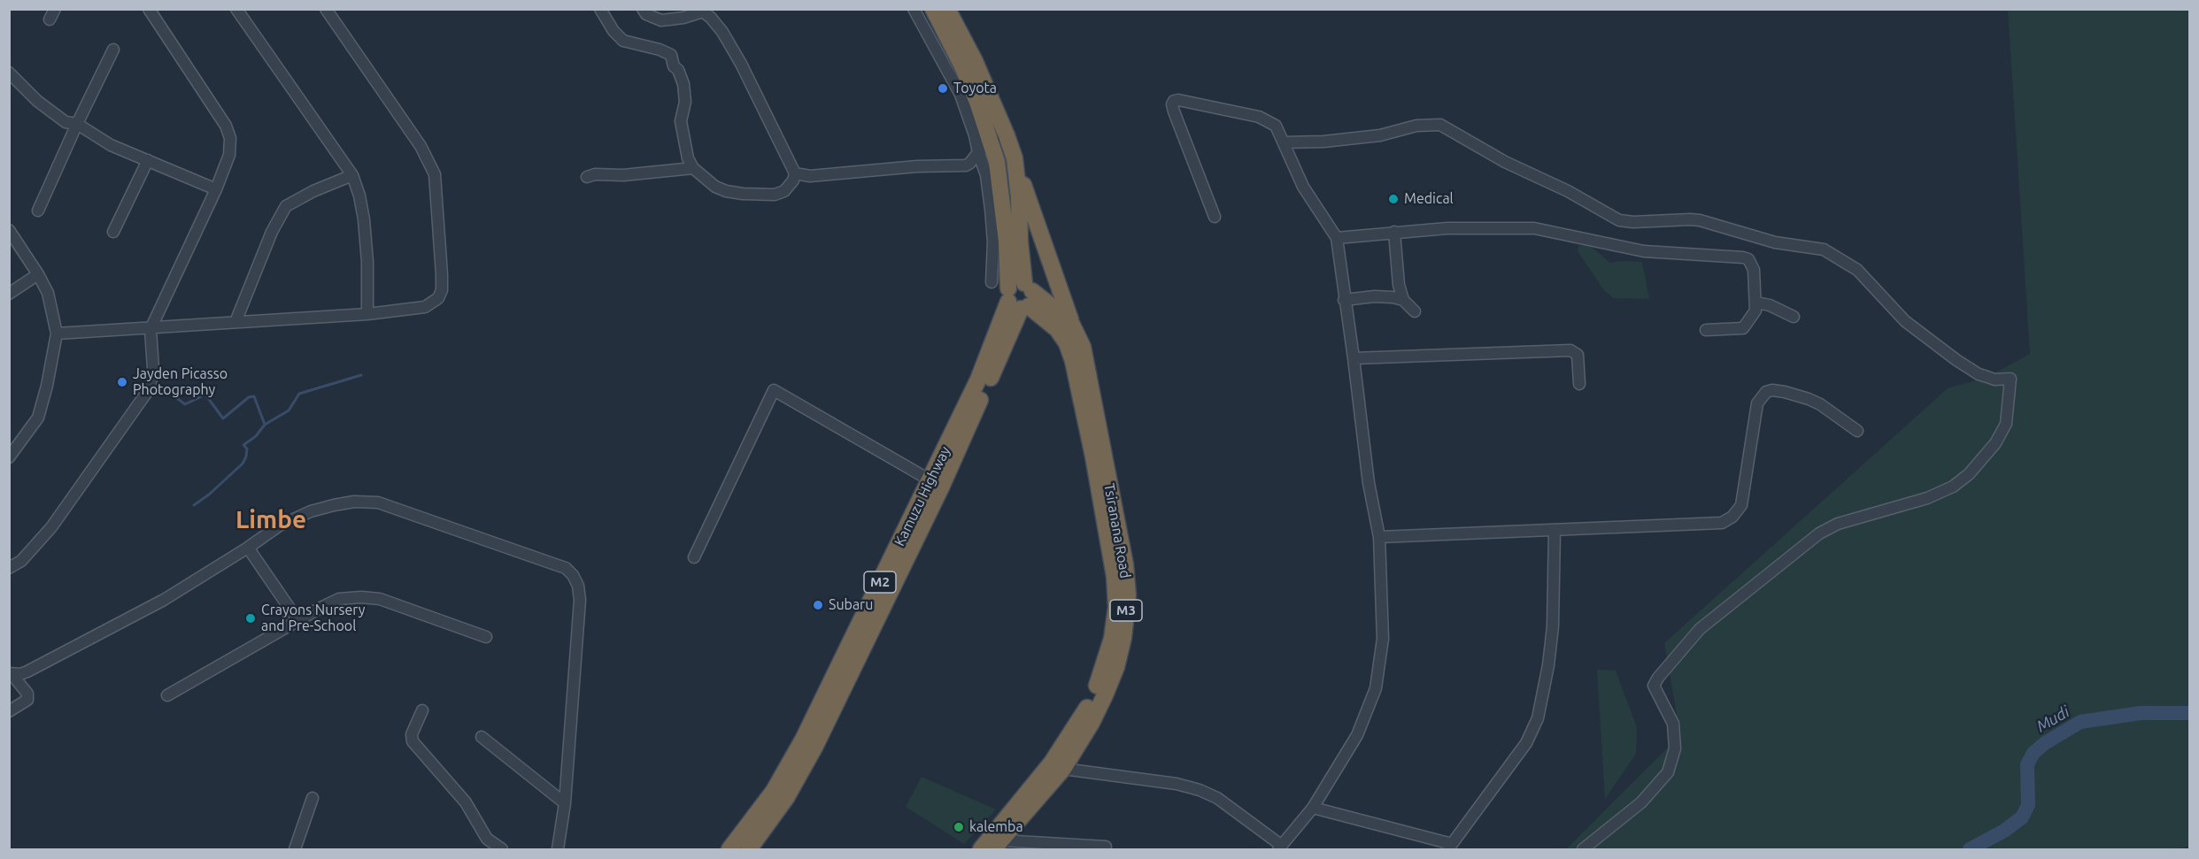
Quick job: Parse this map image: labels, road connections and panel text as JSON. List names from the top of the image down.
{
  "streets": {
    "highway": [
      "Kamuzu Highway",
      "Tsiranana Road",
      "M2",
      "M3"
    ]
  },
  "crossings": [
    ["Kamuzu Highway", "Tsiranana Road"]
  ],
  "districts": ["Limbe"],
  "water": ["Mudi"],
  "places": [
    "Toyota",
    "Medical",
    "Jayden Picasso Photography",
    "Subaru",
    "Crayons Nursery and Pre-School",
    "kalemba"
  ]
}
